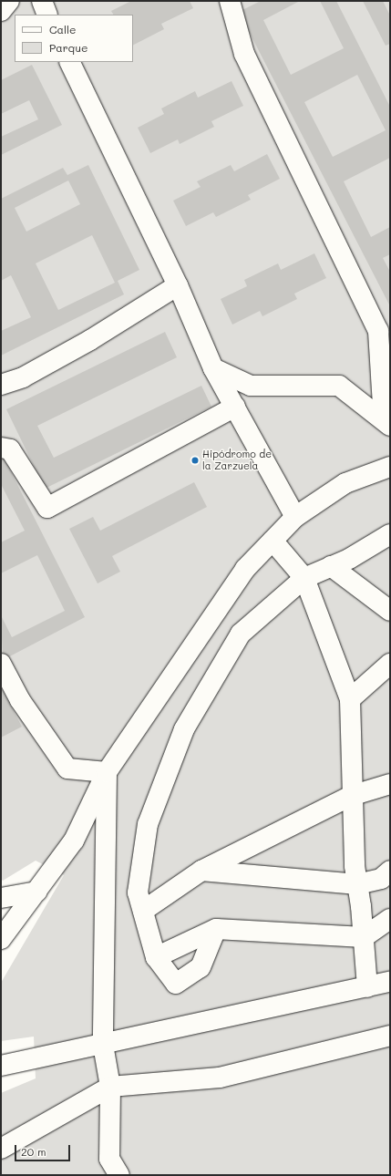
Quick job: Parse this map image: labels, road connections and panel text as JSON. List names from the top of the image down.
{
  "places": ["Hipódromo de la Zarzuela"],
  "legend": ["Calle", "Parque"],
  "scale_bar": "20 m"
}
